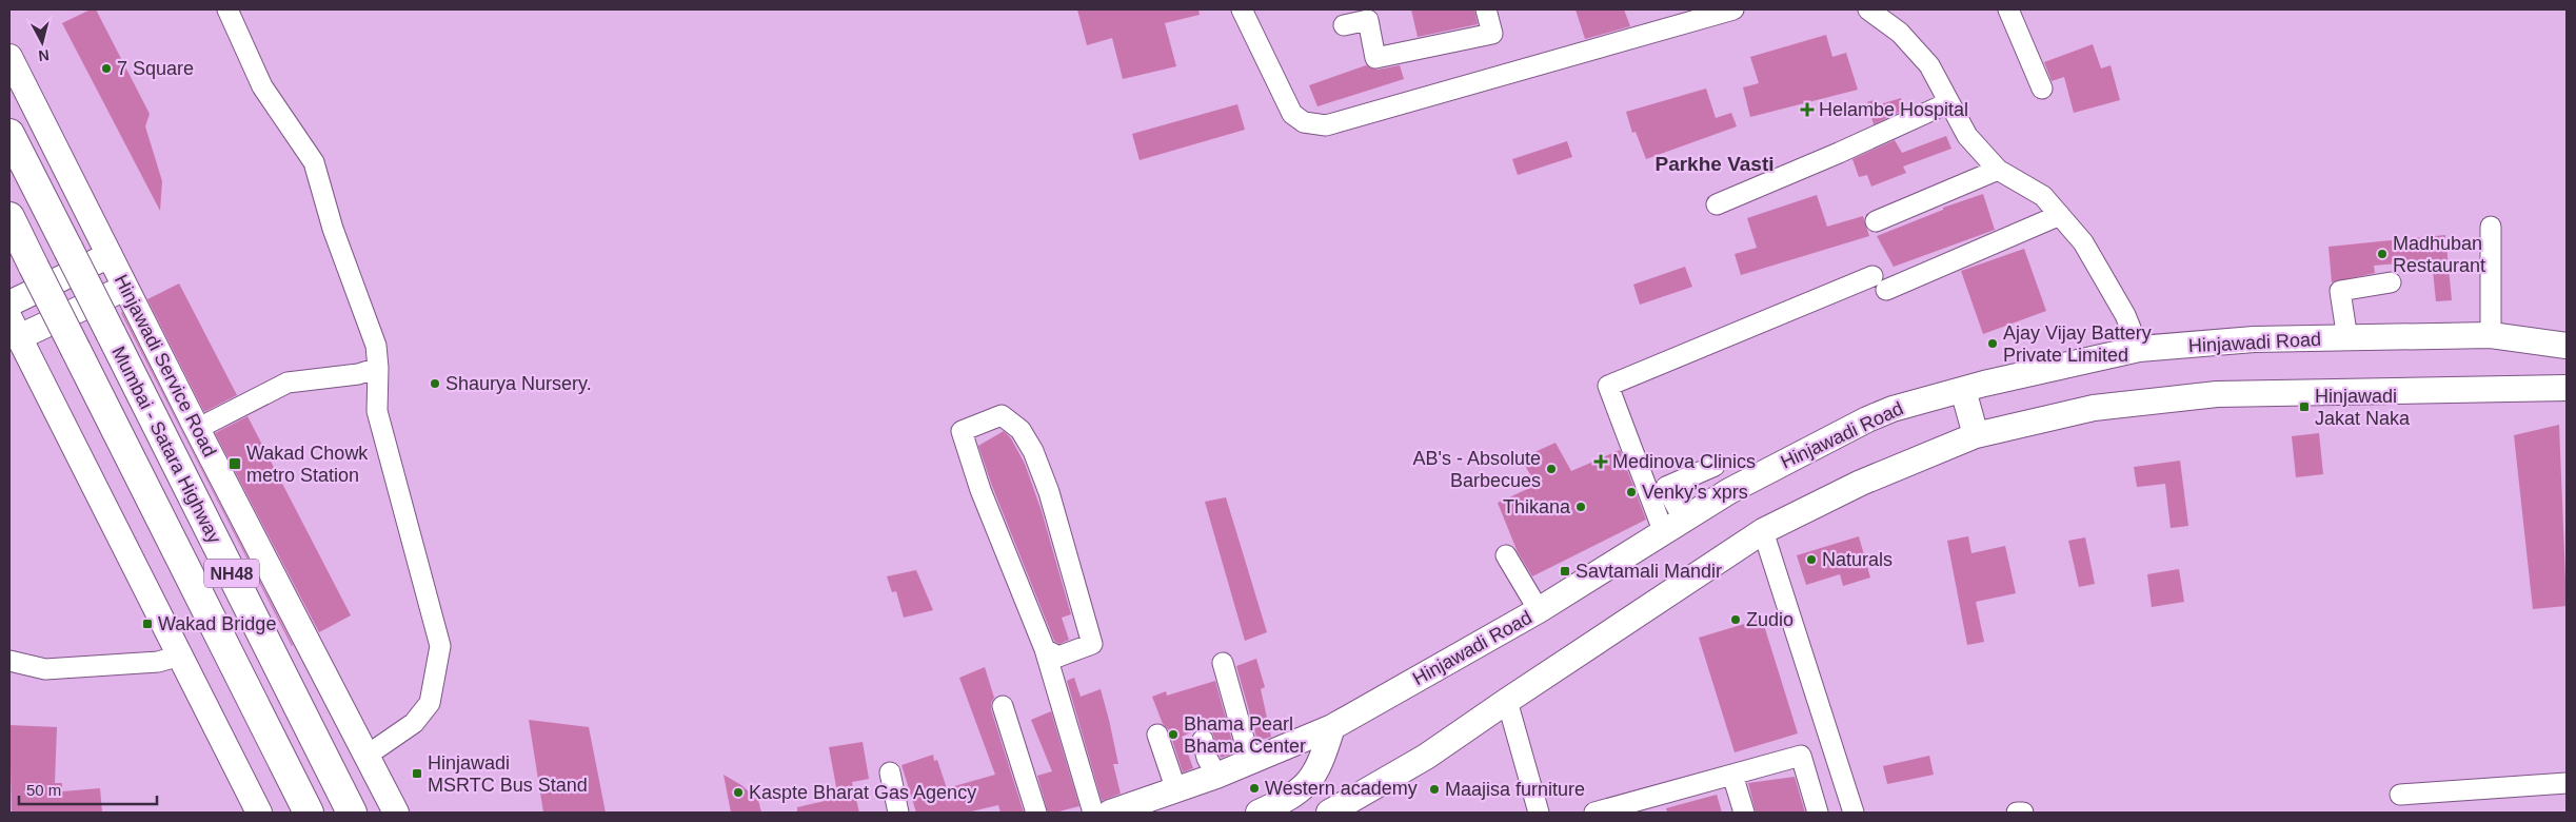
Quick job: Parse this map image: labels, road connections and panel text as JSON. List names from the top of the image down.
{
  "streets": {
    "highway": ["Mumbai - Satara Highway", "NH48"],
    "main road": ["Hinjawadi Road", "Hinjawadi Service Road"]
  },
  "districts": ["Parkhe Vasti"],
  "places": {
    "other": [
      "7 Square",
      "Madhuban Restaurant",
      "Ajay Vijay Battery Private Limited",
      "Shaurya Nursery.",
      "AB's - Absolute Barbecues",
      "Venky’s xprs",
      "Thikana",
      "Naturals",
      "Zudio",
      "Bhama Pearl Bhama Center",
      "Western academy",
      "Maajisa furniture",
      "Kaspte Bharat Gas Agency"
    ],
    "health": ["Helambe Hospital", "Medinova Clinics"],
    "transit": [
      "Hinjawadi Jakat Naka",
      "Wakad Chowk metro Station",
      "Savtamali Mandir",
      "Wakad Bridge",
      "Hinjawadi MSRTC Bus Stand"
    ]
  },
  "scale_bar": "50 m",
  "north": "bottom"
}
